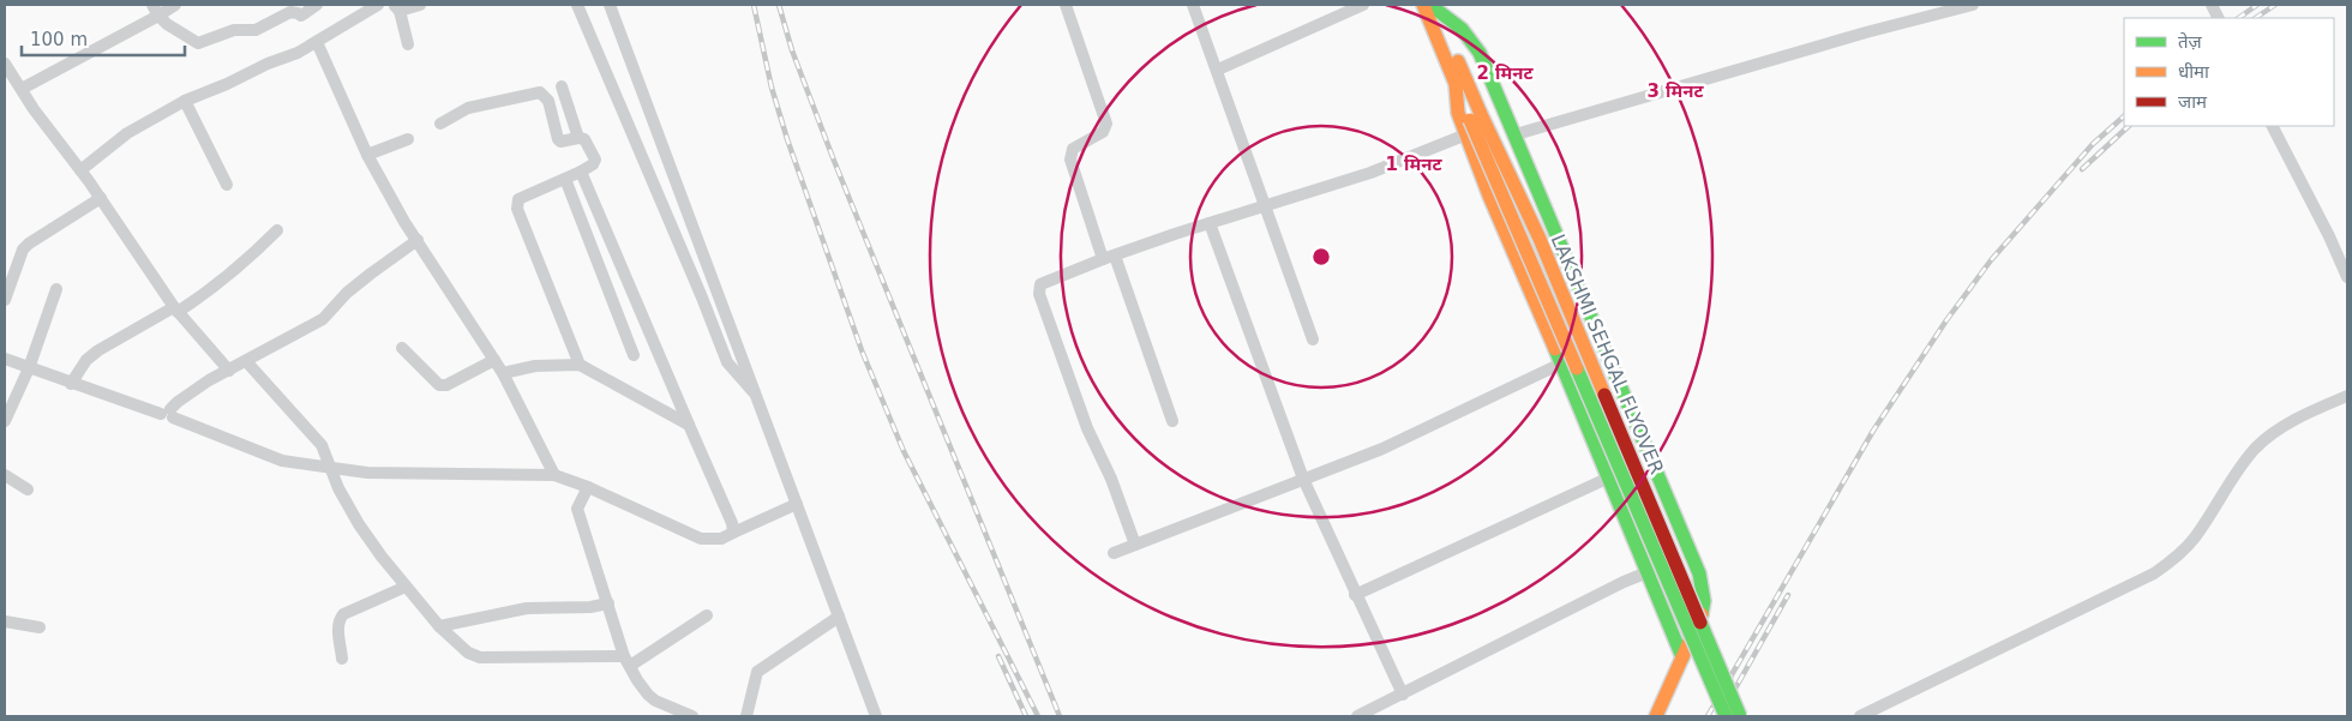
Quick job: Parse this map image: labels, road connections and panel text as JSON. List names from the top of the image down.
{
  "streets": {
    "main road": ["LAKSHMI SEHGAL FLYOVER"]
  },
  "legend": ["तेज़", "धीमा", "जाम"],
  "scale_bar": "100 m",
  "rings": ["2 मिनट", "3 मिनट", "1 मिनट"]
}
